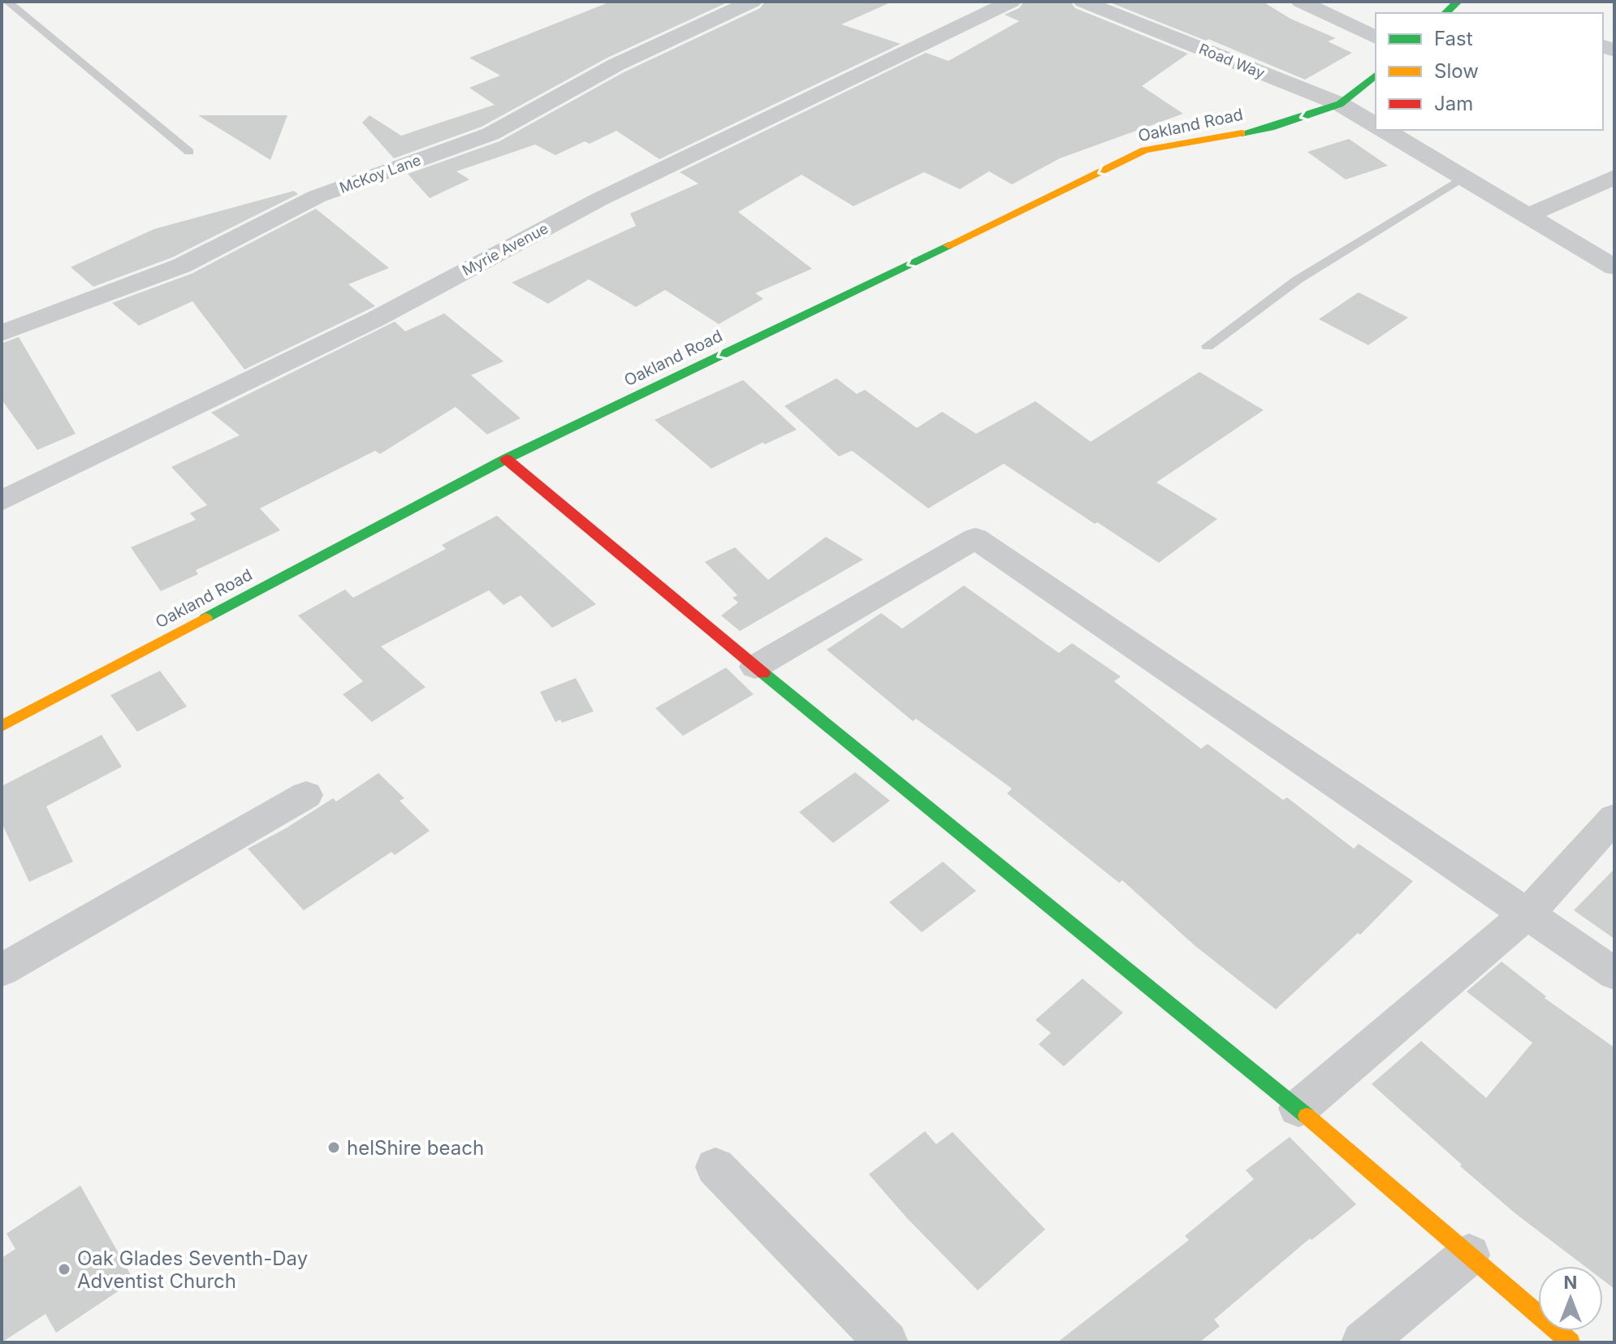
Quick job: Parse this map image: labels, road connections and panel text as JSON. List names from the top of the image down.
{
  "streets": {
    "street": [
      "Road Way",
      "Oakland Road",
      "McKoy Lane",
      "Myrie Avenue"
    ]
  },
  "crossings": [
    ["Road Way", "Oakland Road"]
  ],
  "one_way": ["Oakland Road"],
  "places": ["helShire beach", "Oak Glades Seventh-Day Adventist Church"],
  "legend": ["Fast", "Slow", "Jam"],
  "north": "top"
}
